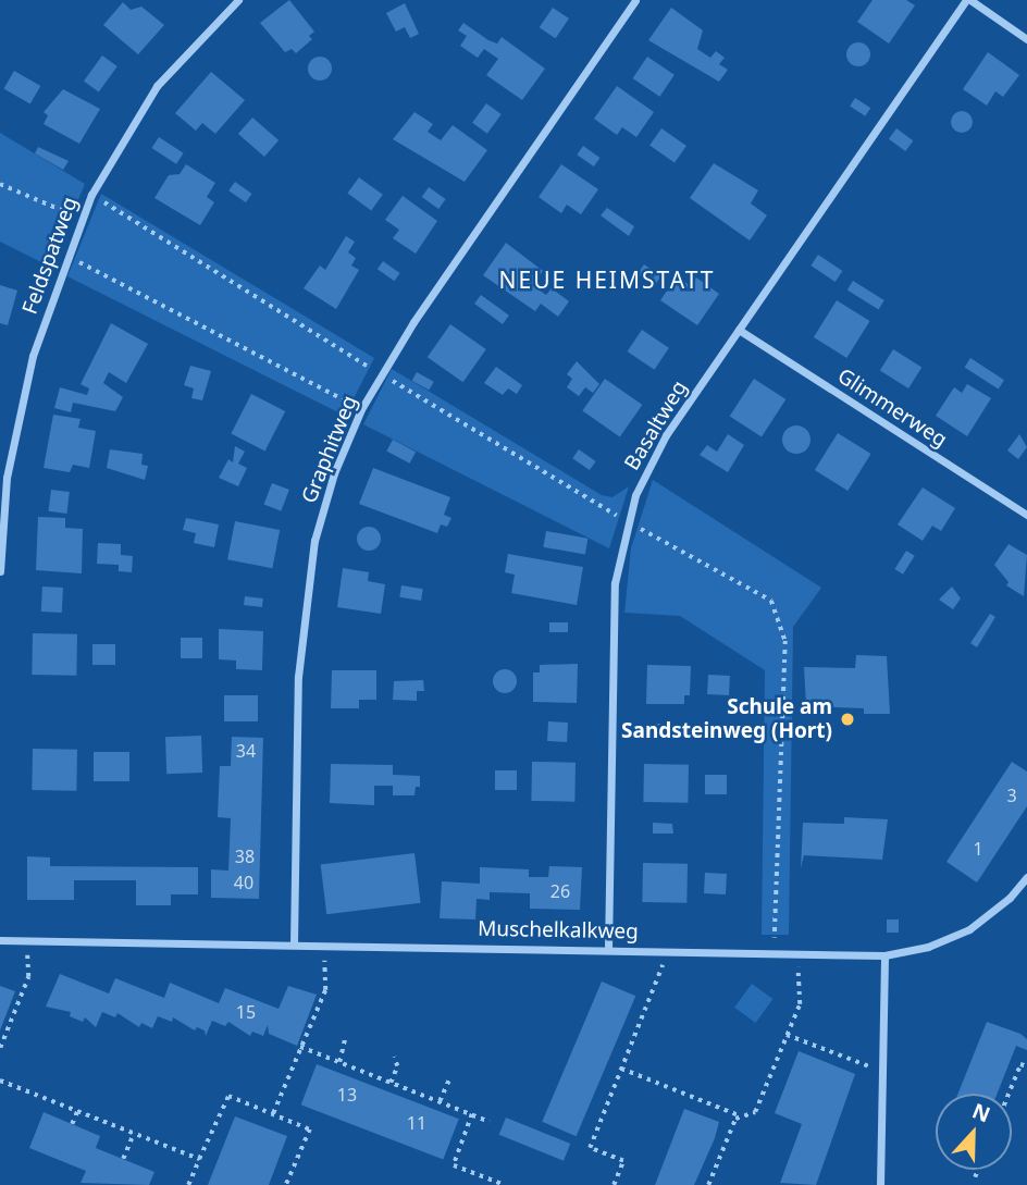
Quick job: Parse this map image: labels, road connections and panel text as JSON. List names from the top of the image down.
{
  "streets": {
    "street": [
      "Feldspatweg",
      "Glimmerweg",
      "Basaltweg",
      "Graphitweg",
      "Muschelkalkweg"
    ]
  },
  "crossings": [
    ["Glimmerweg", "Basaltweg"],
    ["Basaltweg", "Muschelkalkweg"],
    ["Graphitweg", "Muschelkalkweg"]
  ],
  "districts": ["NEUE HEIMSTATT"],
  "places": ["Schule am Sandsteinweg (Hort)"],
  "house_numbers": [
    "34",
    "3",
    "1",
    "38",
    "40",
    "26",
    "15",
    "13",
    "11"
  ],
  "north": "top"
}
